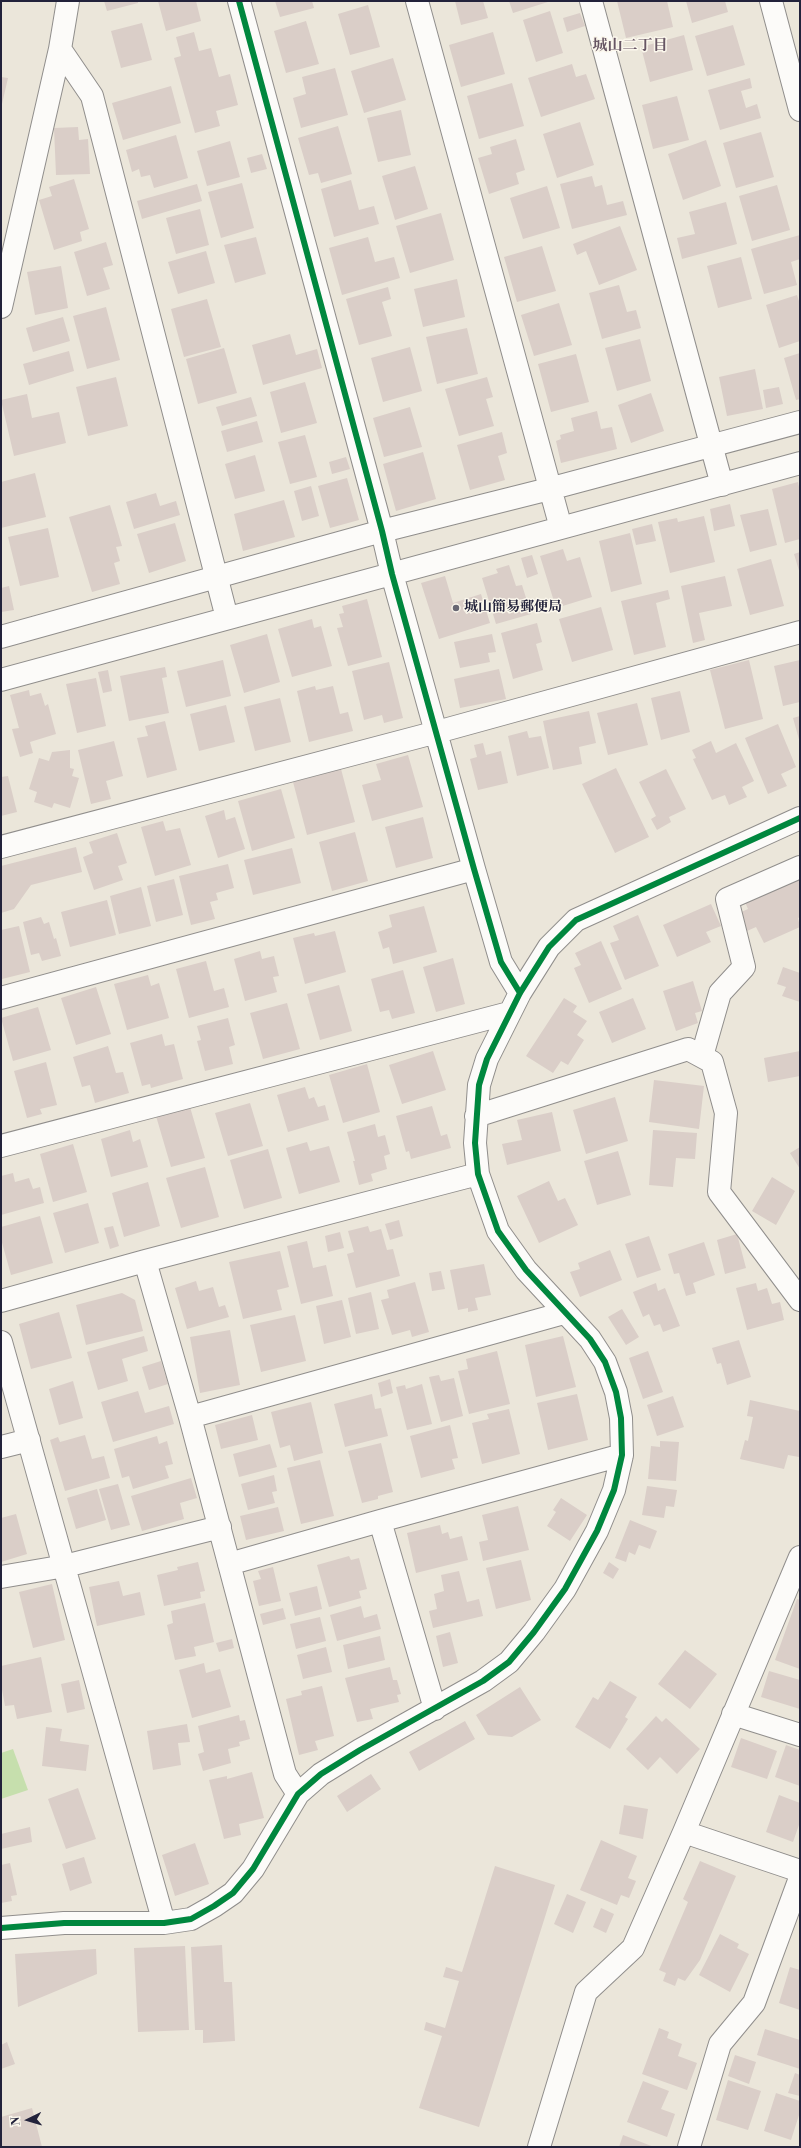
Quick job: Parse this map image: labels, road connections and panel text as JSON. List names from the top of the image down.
{
  "districts": ["城山二丁目"],
  "places": ["城山簡易郵便局"],
  "north": "left"
}
